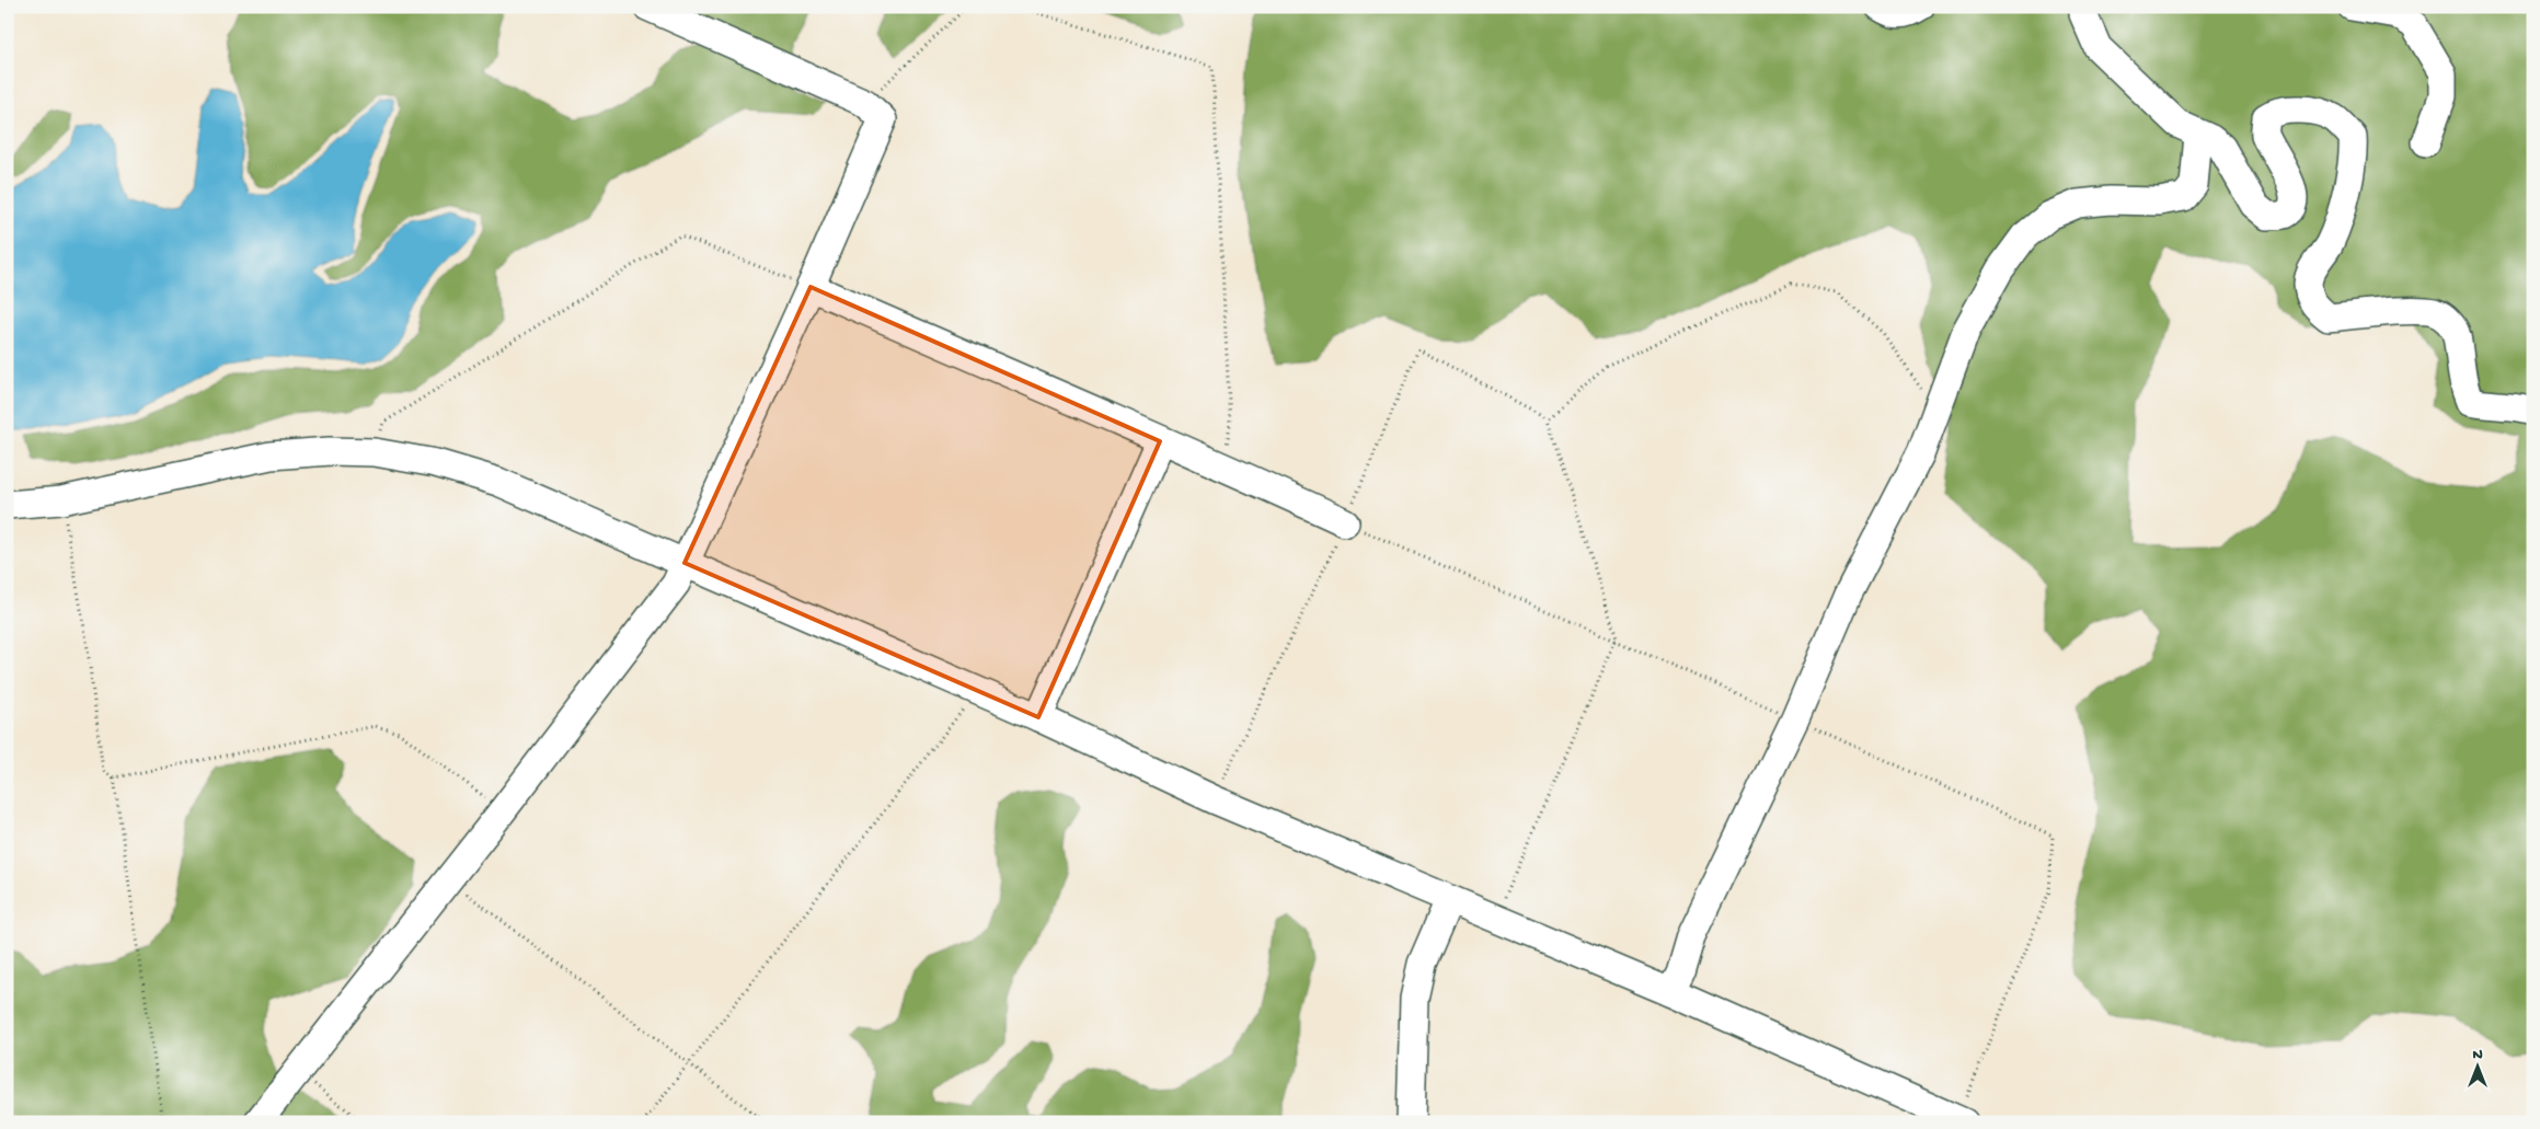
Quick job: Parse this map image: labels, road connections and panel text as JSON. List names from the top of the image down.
{
  "north": "top"
}
